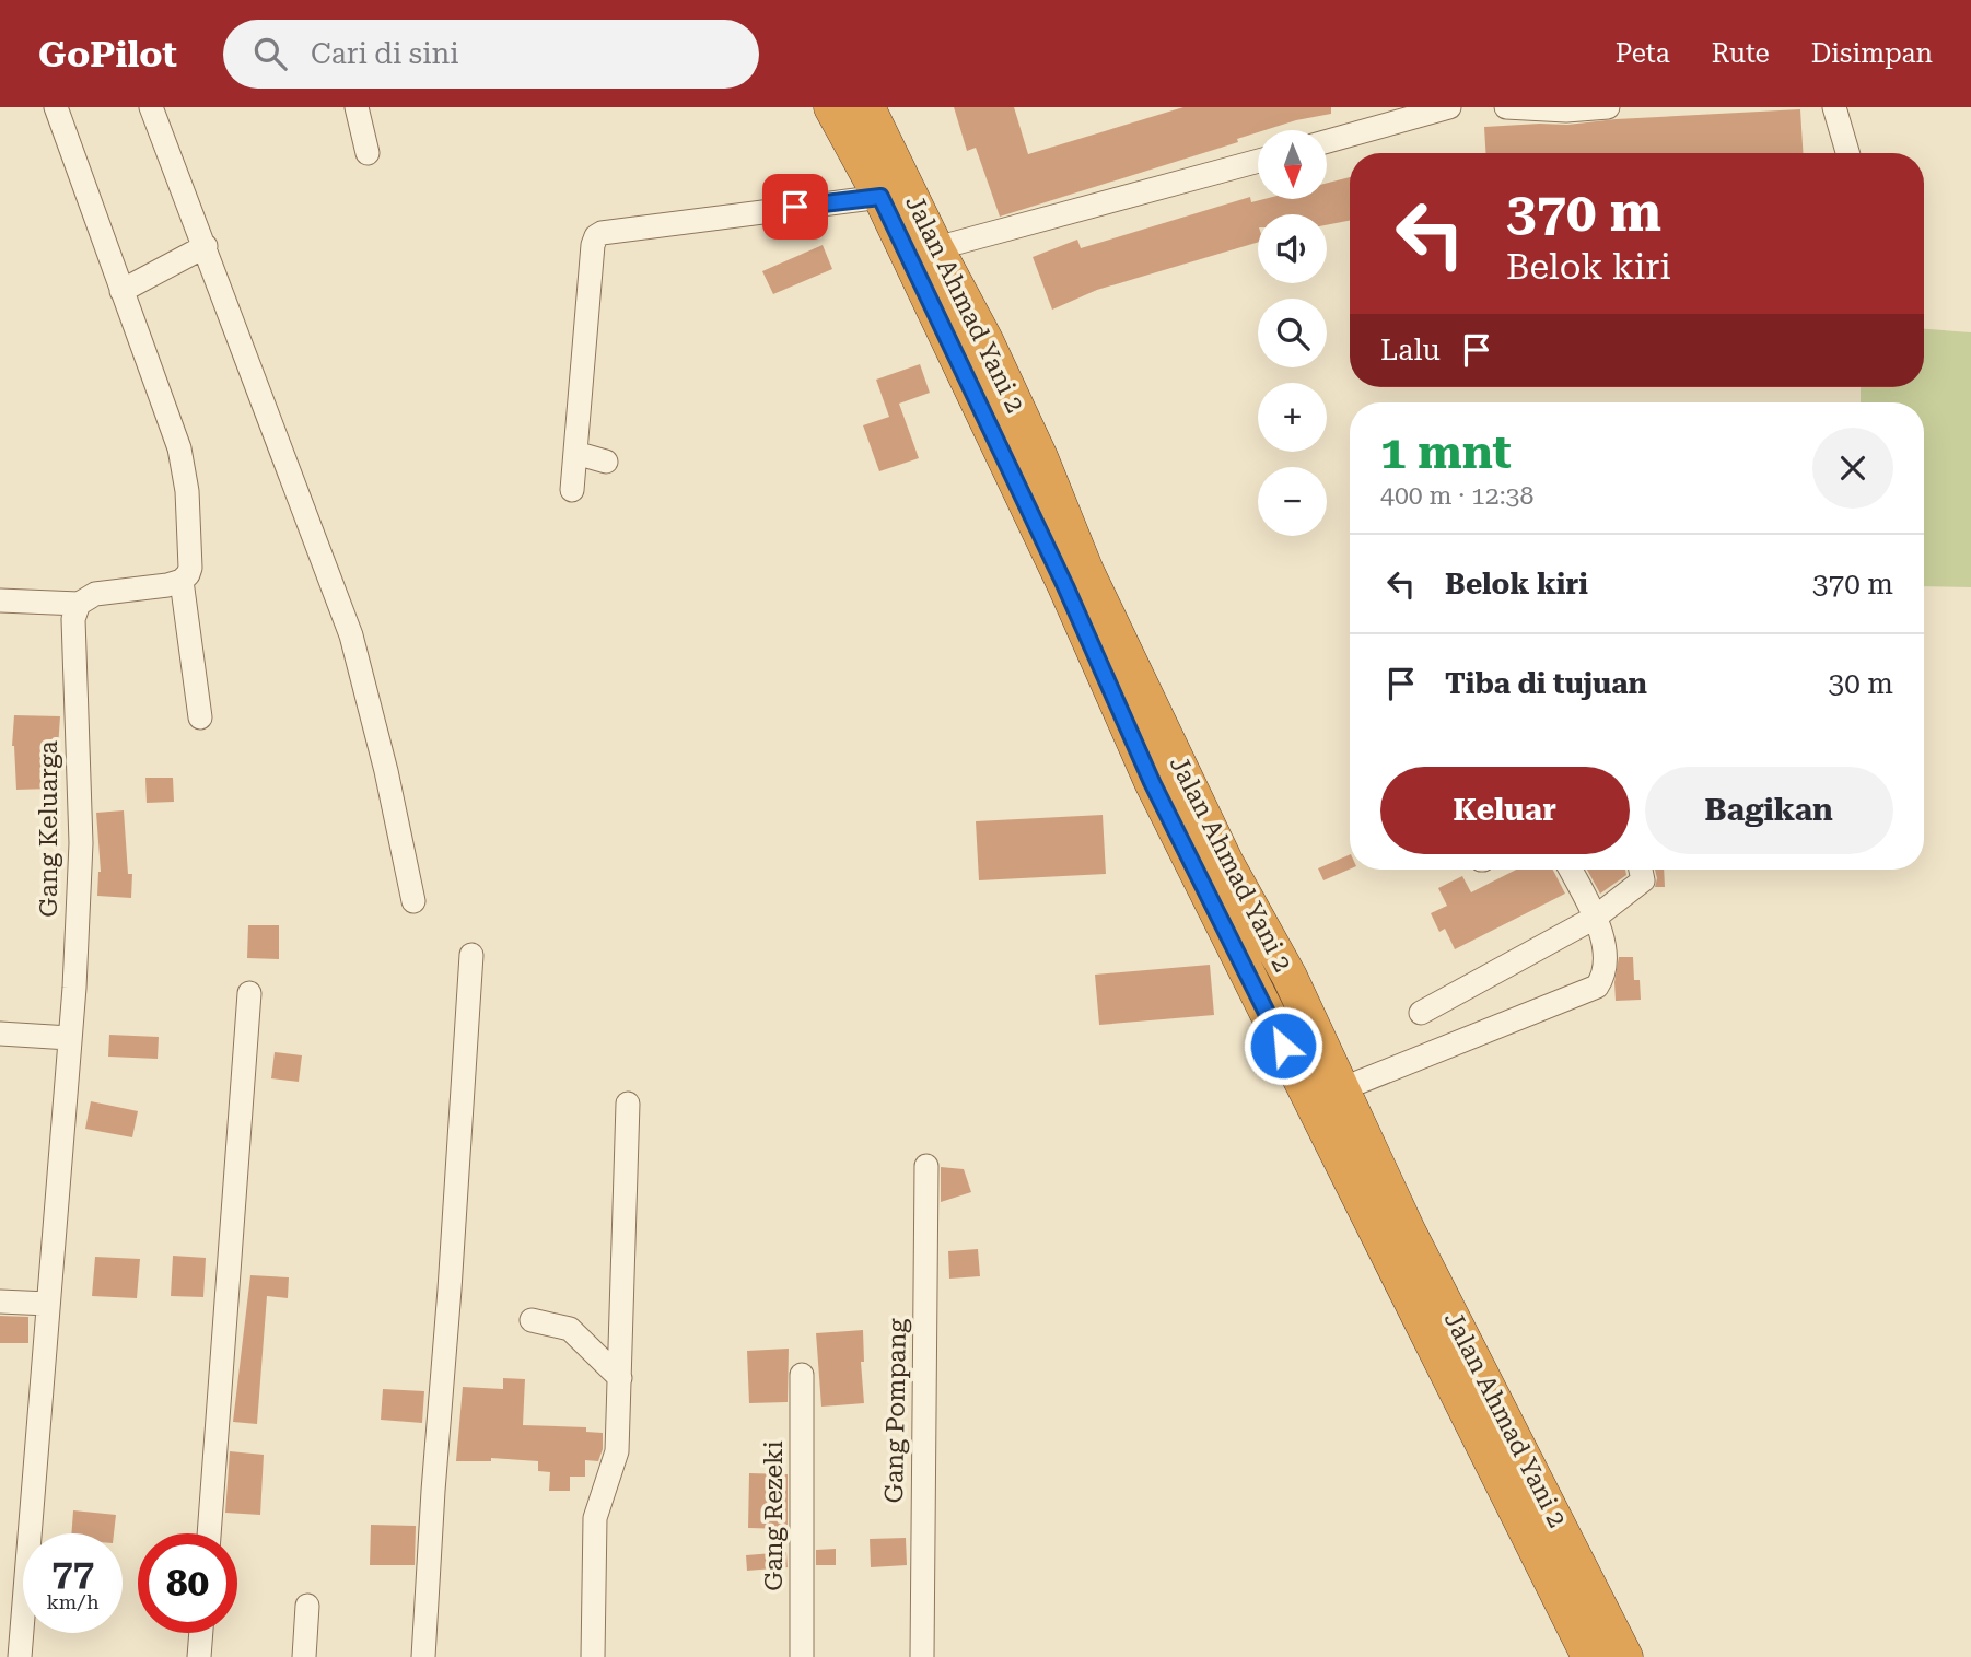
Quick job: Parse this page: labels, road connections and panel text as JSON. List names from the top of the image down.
{
  "streets": {
    "highway": ["Jalan Ahmad Yani 2"],
    "street": ["Gang Keluarga", "Gang Pompang", "Gang Rezeki"]
  },
  "north": "bottom",
  "page": {
    "header": "GoPilot",
    "search": "Cari di sini",
    "nav": ["Peta", "Rute", "Disimpan"],
    "map_buttons": ["+", "−"],
    "turn": ["370 m", "Belok kiri"],
    "then": "Lalu",
    "heading": ["1 mnt", "400 m · 12:38"],
    "list": [
      {
        "name": "Belok kiri",
        "value": "370 m"
      },
      {
        "name": "Tiba di tujuan",
        "value": "30 m"
      }
    ],
    "buttons": ["Keluar", "Bagikan"],
    "speed": "77 km/h",
    "limit": "80"
  }
}
